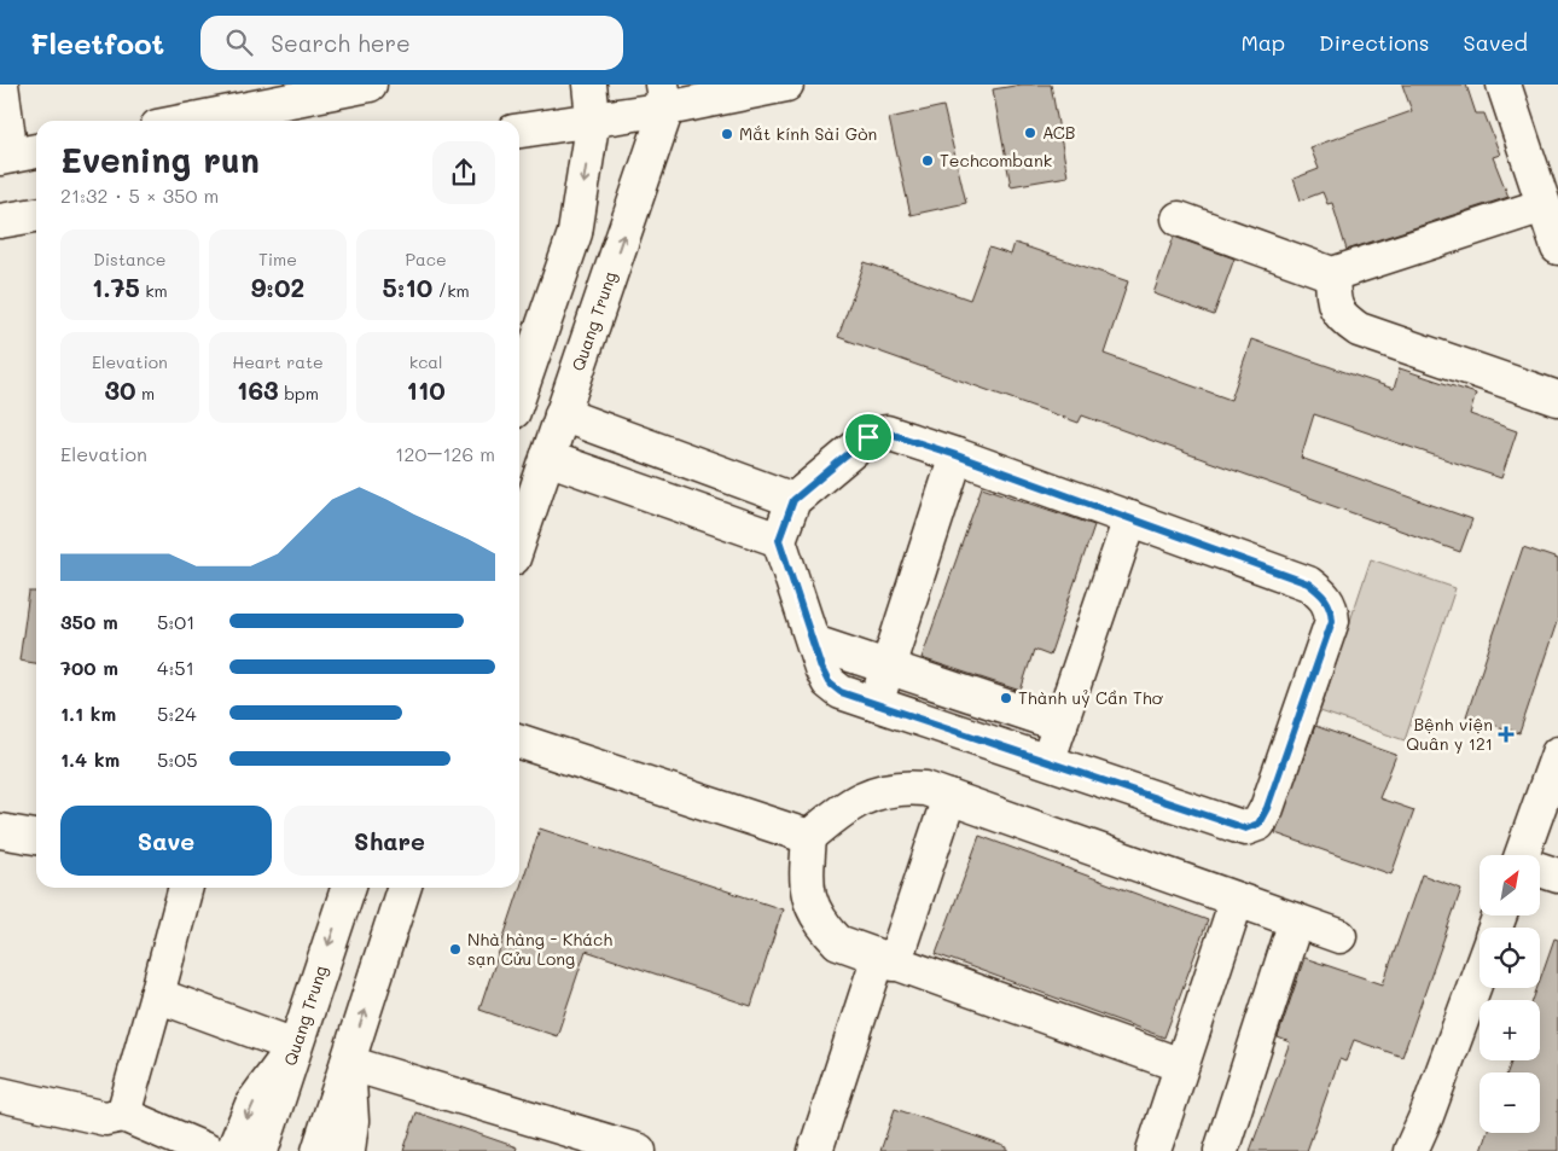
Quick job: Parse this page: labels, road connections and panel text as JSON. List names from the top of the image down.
{
  "streets": {
    "main road": ["Quang Trung"]
  },
  "places": {
    "other": [
      "ACB",
      "Mắt kính Sài Gòn",
      "Techcombank",
      "Thành uỷ Cần Thơ",
      "Nhà hàng - Khách sạn Cửu Long"
    ],
    "health": ["Bệnh viện Quân y 121"]
  },
  "north": "top right",
  "page": {
    "header": "Fleetfoot",
    "search": "Search here",
    "nav": ["Map", "Directions", "Saved"],
    "heading": ["Evening run", "21:32 · 5 × 350 m"],
    "stats": [
      ["Distance", "1.75 km"],
      ["Time", "9:02"],
      ["Pace", "5:10 /km"],
      ["Elevation", "30 m"],
      ["Heart rate", "163 bpm"],
      ["kcal", "110"]
    ],
    "chart": ["Elevation", "120–126 m"],
    "list": [
      {
        "name": "350 m",
        "note": "5:01"
      },
      {
        "name": "700 m",
        "note": "4:51"
      },
      {
        "name": "1.1 km",
        "note": "5:24"
      },
      {
        "name": "1.4 km",
        "note": "5:05"
      }
    ],
    "buttons": ["Save", "Share"],
    "map_buttons": ["+", "−"]
  }
}
